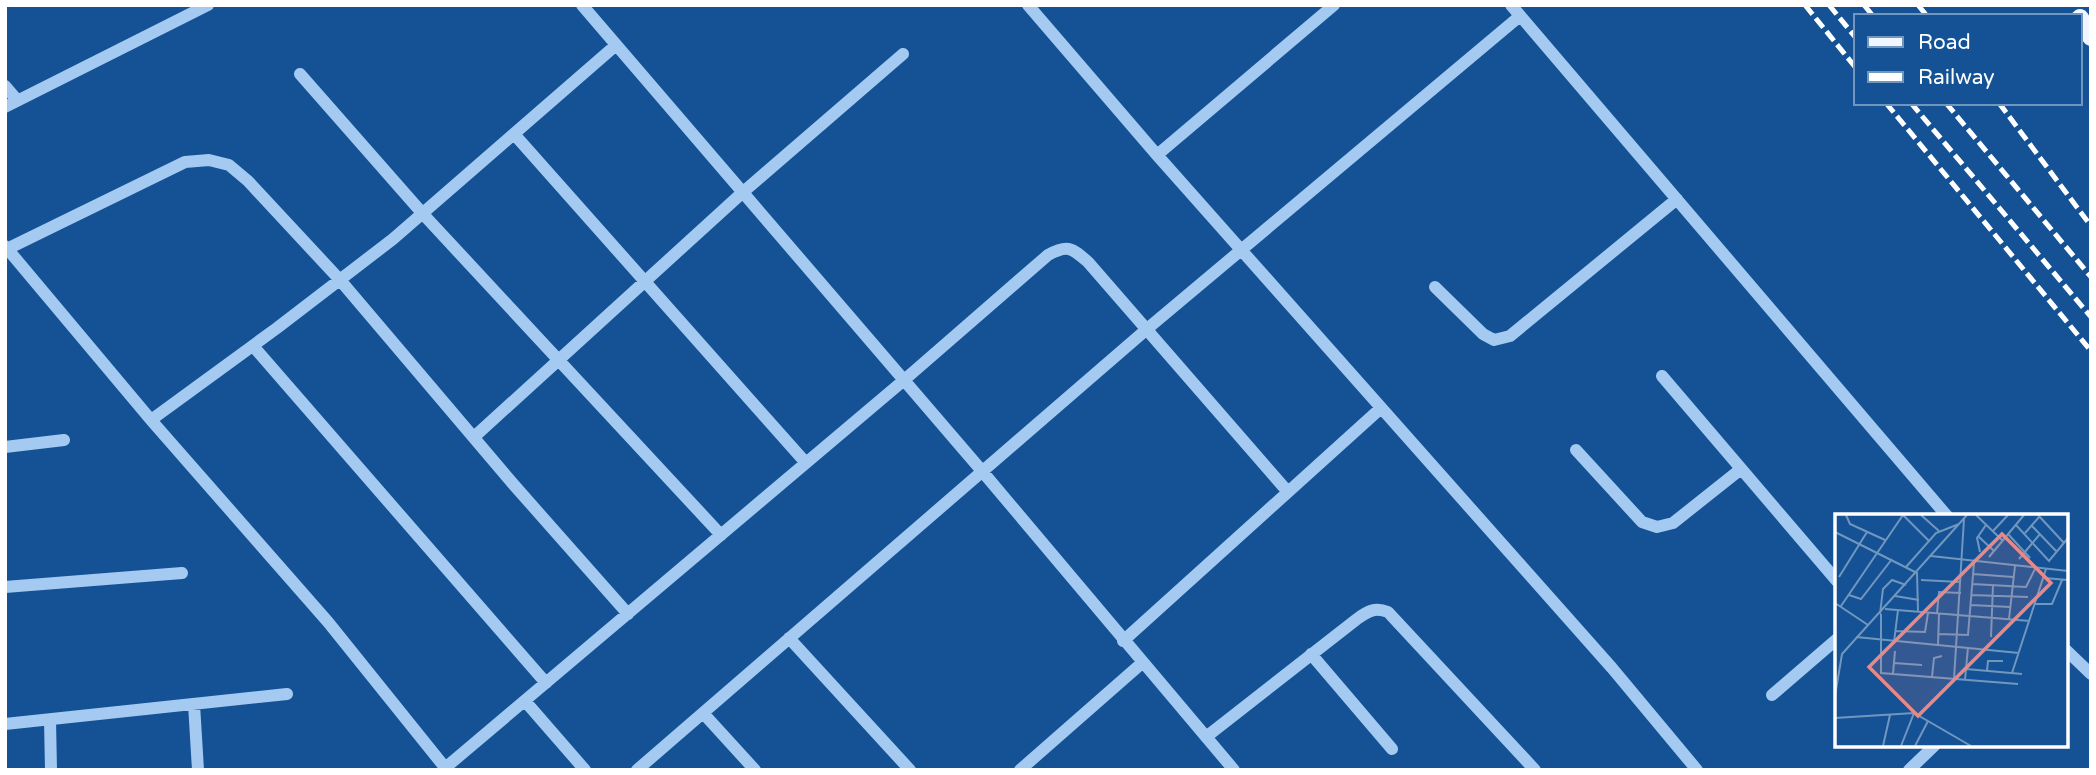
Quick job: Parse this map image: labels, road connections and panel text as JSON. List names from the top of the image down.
{
  "legend": ["Road", "Railway"]
}
